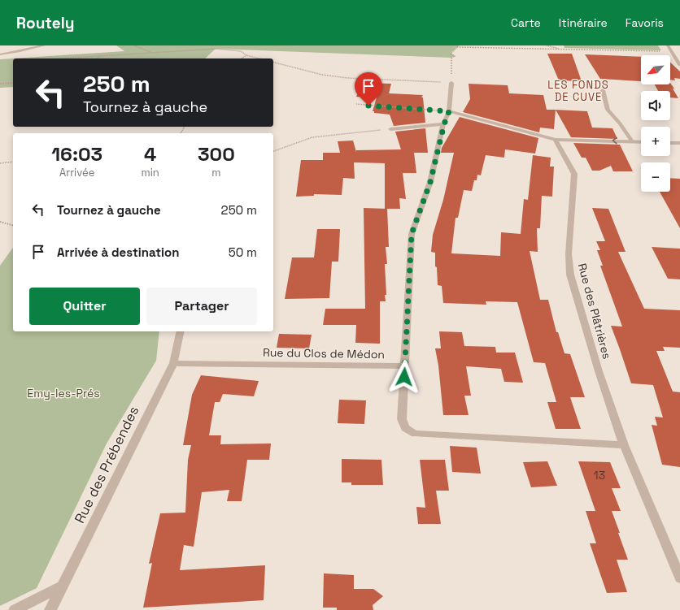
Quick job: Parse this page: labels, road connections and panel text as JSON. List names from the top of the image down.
{
  "streets": {
    "street": ["Rue des Plâtrières", "Rue du Clos de Médon", "Rue des Prébendes"]
  },
  "crossings": [
    ["Rue du Clos de Médon", "Rue des Prébendes"]
  ],
  "districts": ["LES FONDS DE CUVE"],
  "parks": ["Emy-les-Prés"],
  "house_numbers": ["13"],
  "north": "bottom left",
  "page": {
    "header": "Routely",
    "nav": ["Carte", "Itinéraire", "Favoris"],
    "map_buttons": ["+", "−"],
    "turn": ["250 m", "Tournez à gauche"],
    "eta": [
      "16:03",
      "Arrivée",
      "4",
      "min",
      "300",
      "m"
    ],
    "list": [
      {
        "name": "Tournez à gauche",
        "value": "250 m"
      },
      {
        "name": "Arrivée à destination",
        "value": "50 m"
      }
    ],
    "buttons": ["Quitter", "Partager"]
  }
}
